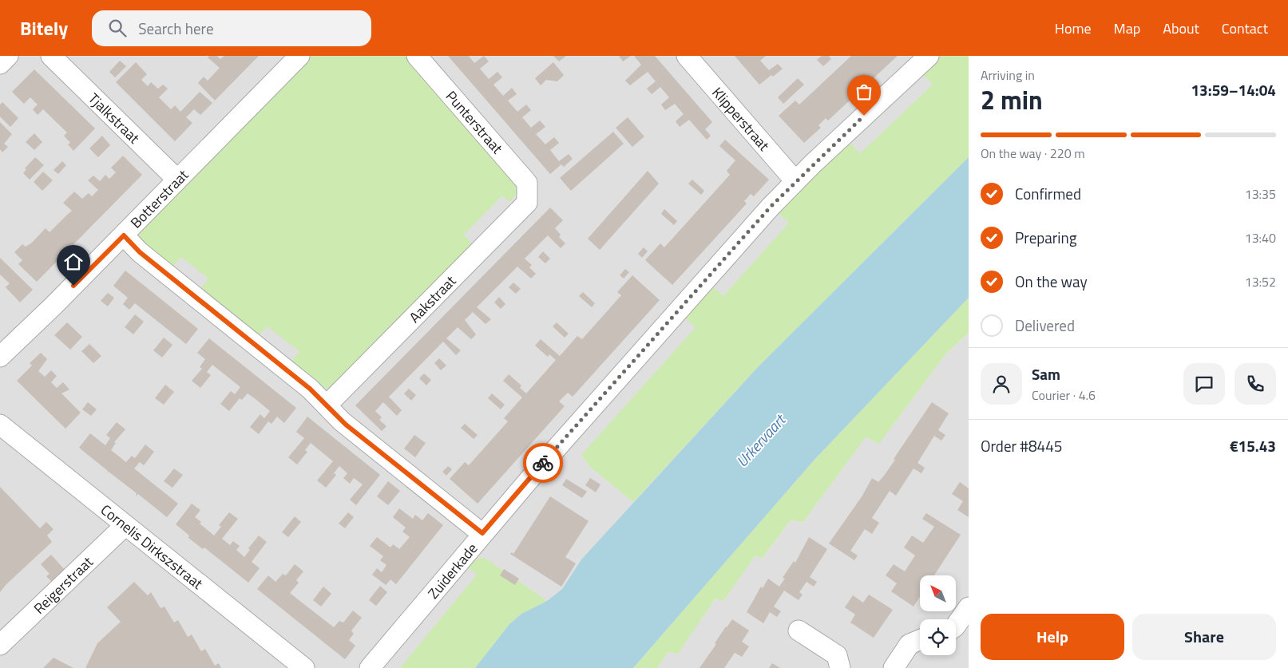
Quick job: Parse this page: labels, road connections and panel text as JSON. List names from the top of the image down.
{
  "streets": {
    "street": [
      "Tjalkstraat",
      "Klipperstraat",
      "Punterstraat",
      "Botterstraat",
      "Aakstraat",
      "Cornelis Dirkszstraat",
      "Zuiderkade",
      "Reigerstraat"
    ]
  },
  "crossings": [
    ["Tjalkstraat", "Botterstraat"],
    ["Klipperstraat", "Zuiderkade"],
    ["Punterstraat", "Aakstraat"],
    ["Cornelis Dirkszstraat", "Reigerstraat"]
  ],
  "water": ["Urkervaart"],
  "north": "top left",
  "page": {
    "header": "Bitely",
    "search": "Search here",
    "nav": [
      "Home",
      "Map",
      "About",
      "Contact"
    ],
    "heading": ["2 min", "Arriving in", "13:59–14:04"],
    "panel": [
      "Sam",
      "Courier · 4.6",
      "Order #8445",
      "€15.43"
    ],
    "bar": "On the way · 220 m",
    "list": [
      ["Confirmed", "13:35"],
      ["Preparing", "13:40"],
      ["On the way", "13:52"],
      "Delivered"
    ],
    "buttons": ["Help", "Share"]
  }
}
